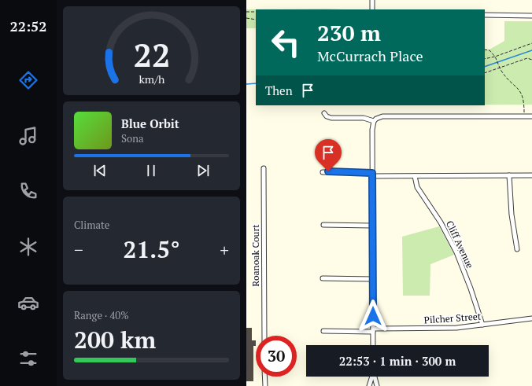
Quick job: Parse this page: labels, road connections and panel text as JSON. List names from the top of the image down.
{
  "streets": {
    "street": ["Cliff Avenue", "Roanoak Court", "Pilcher Street"]
  },
  "crossings": [
    ["Cliff Avenue", "Pilcher Street"]
  ],
  "page": {
    "tabs": "22:52",
    "turn": ["230 m", "McCurrach Place"],
    "then": "Then",
    "song": ["Blue Orbit", "Sona"],
    "tile": [
      "Climate",
      ["Range · 40%", "200 km"]
    ],
    "heat": ["−", "21.5°", "+"],
    "limit": "30",
    "trip": "22:53 · 1 min · 300 m",
    "gauge": ["22", "km/h"]
  }
}
